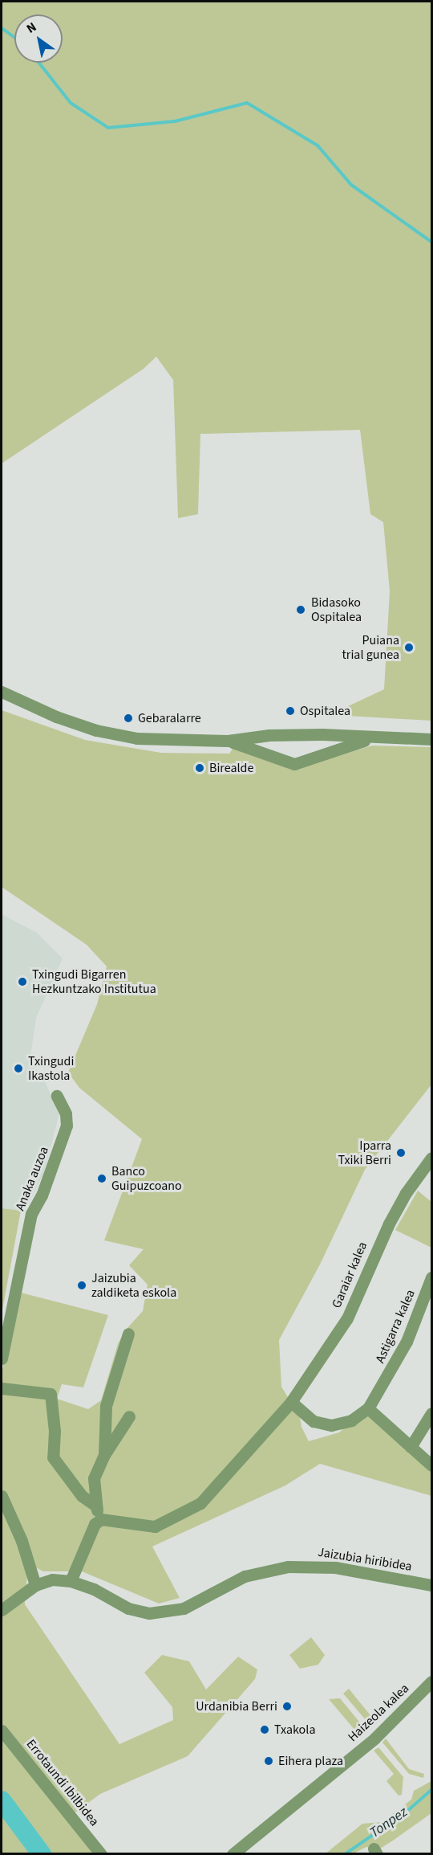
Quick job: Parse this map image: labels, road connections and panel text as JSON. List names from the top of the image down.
{
  "streets": {
    "street": [
      "Anaka auzoa",
      "Garaiar kalea",
      "Astigarra kalea",
      "Jaizubia hiribidea",
      "Haizeola kalea",
      "Errotaundi Ibilbidea"
    ]
  },
  "crossings": [
    ["Garaiar kalea", "Astigarra kalea"]
  ],
  "water": ["Tonpez"],
  "places": [
    "Bidasoko Ospitalea",
    "Puiana trial gunea",
    "Ospitalea",
    "Gebaralarre",
    "Birealde",
    "Txingudi Bigarren Hezkuntzako Institutua",
    "Txingudi Ikastola",
    "Iparra Txiki Berri",
    "Banco Guipuzcoano",
    "Jaizubia zaldiketa eskola",
    "Urdanibia Berri",
    "Txakola",
    "Eihera plaza"
  ],
  "north": "top left"
}
